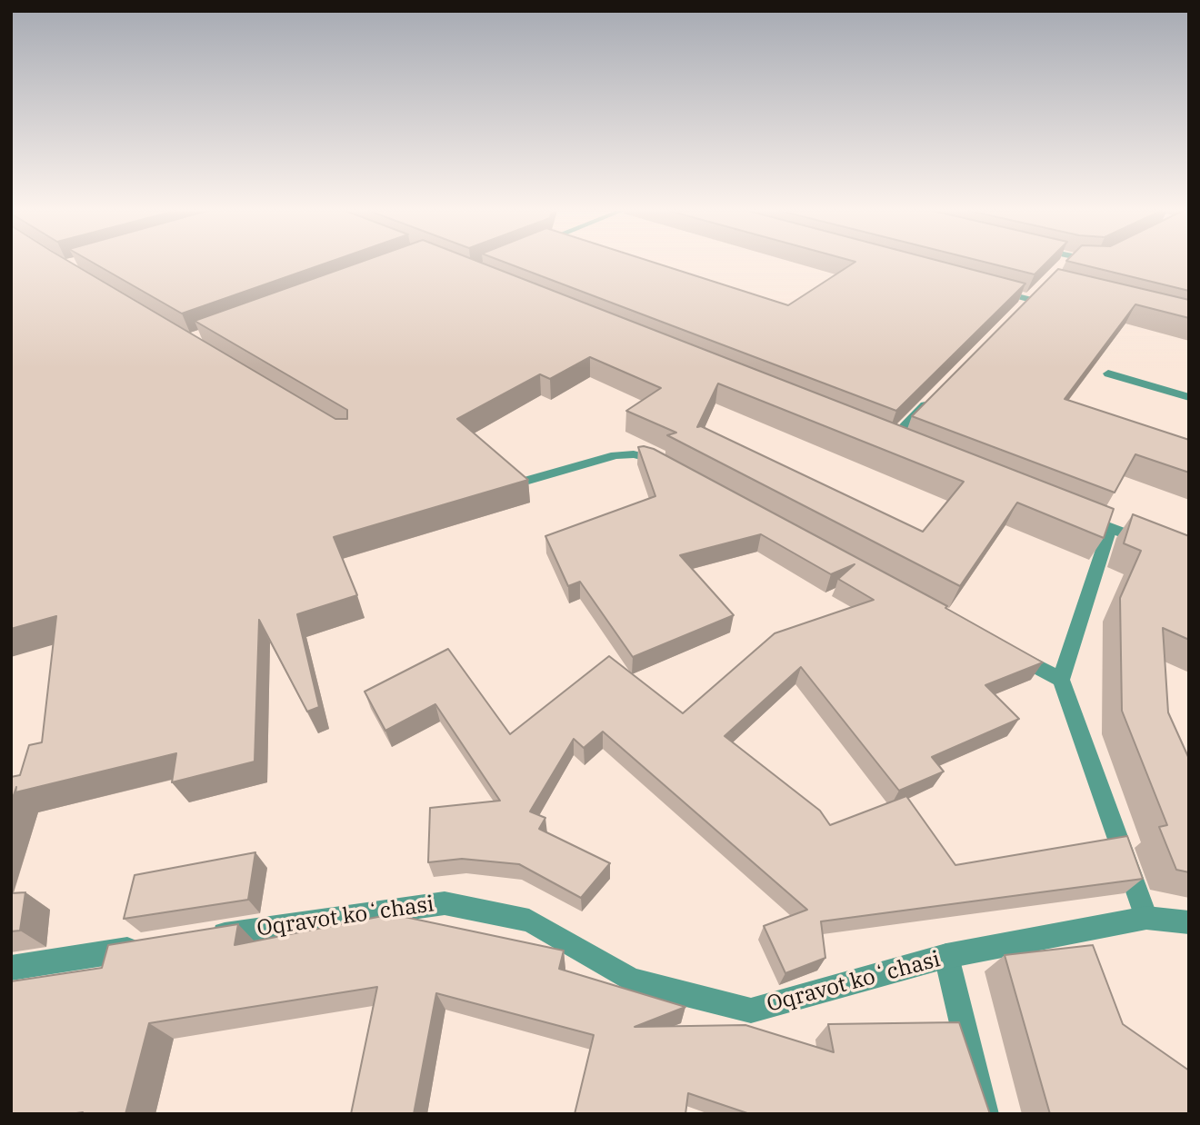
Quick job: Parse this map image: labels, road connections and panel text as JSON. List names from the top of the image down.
{
  "streets": {
    "street": ["Oqravot koʻchasi"]
  }
}
